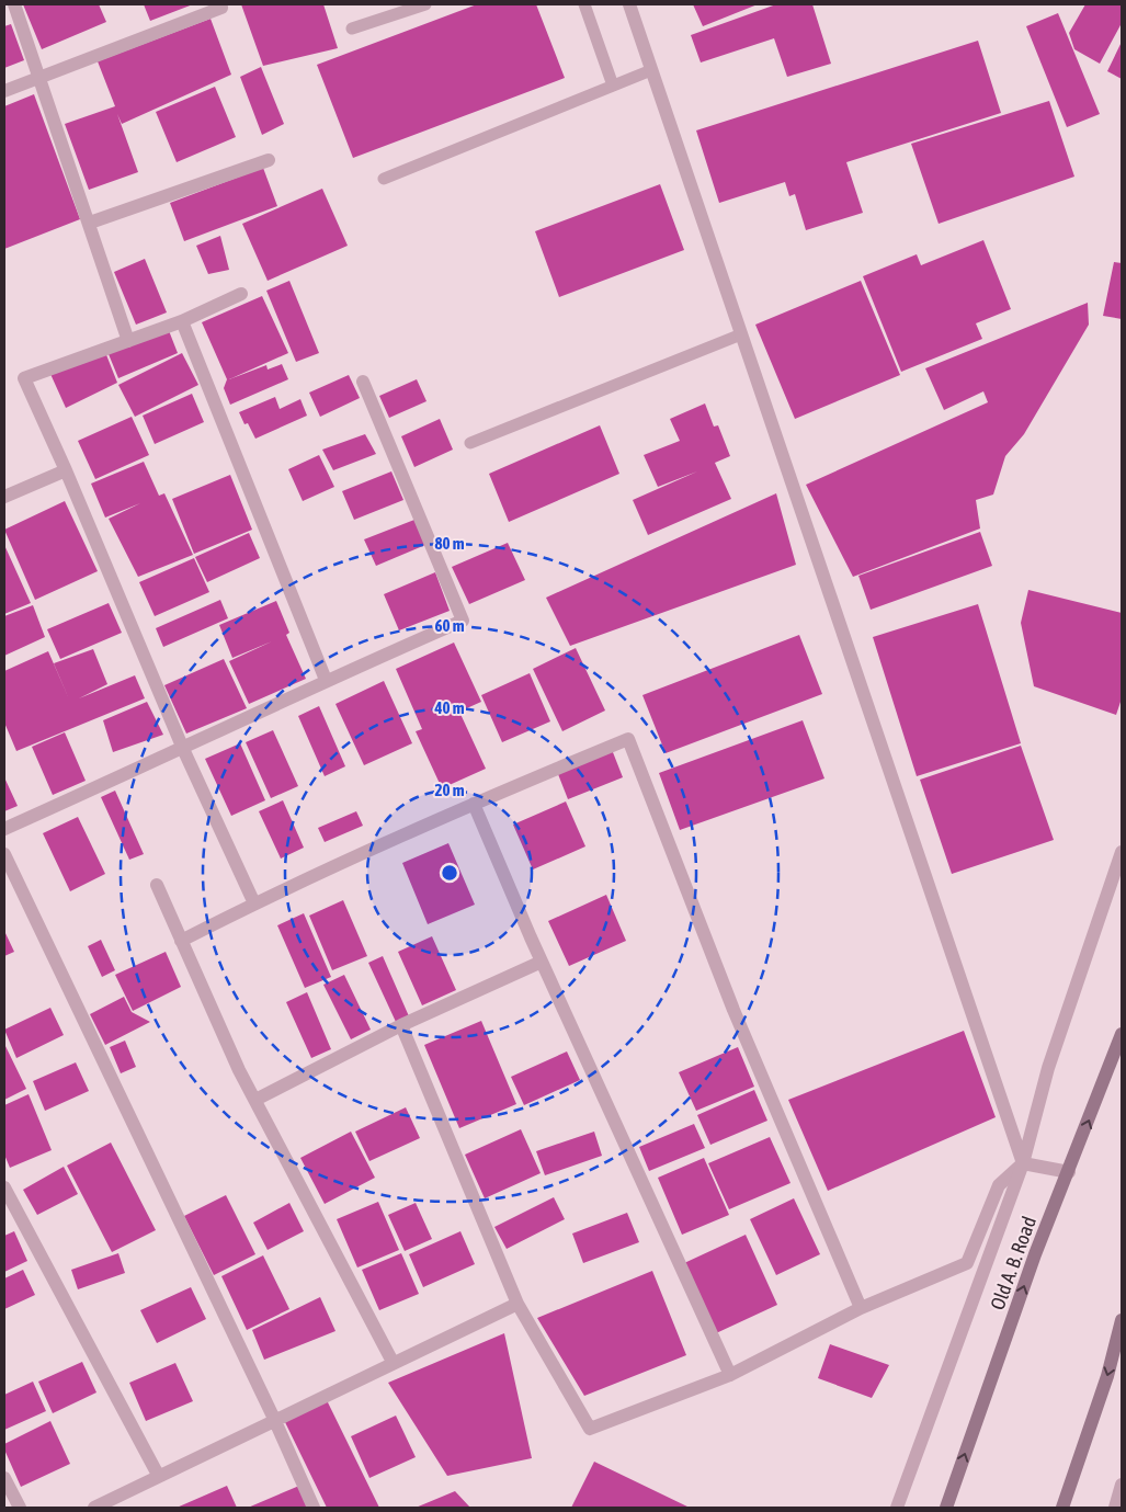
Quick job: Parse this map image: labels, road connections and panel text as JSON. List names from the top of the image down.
{
  "streets": {
    "main road": ["Old A. B. Road"]
  },
  "rings": [
    "80 m",
    "60 m",
    "40 m",
    "20 m"
  ]
}
